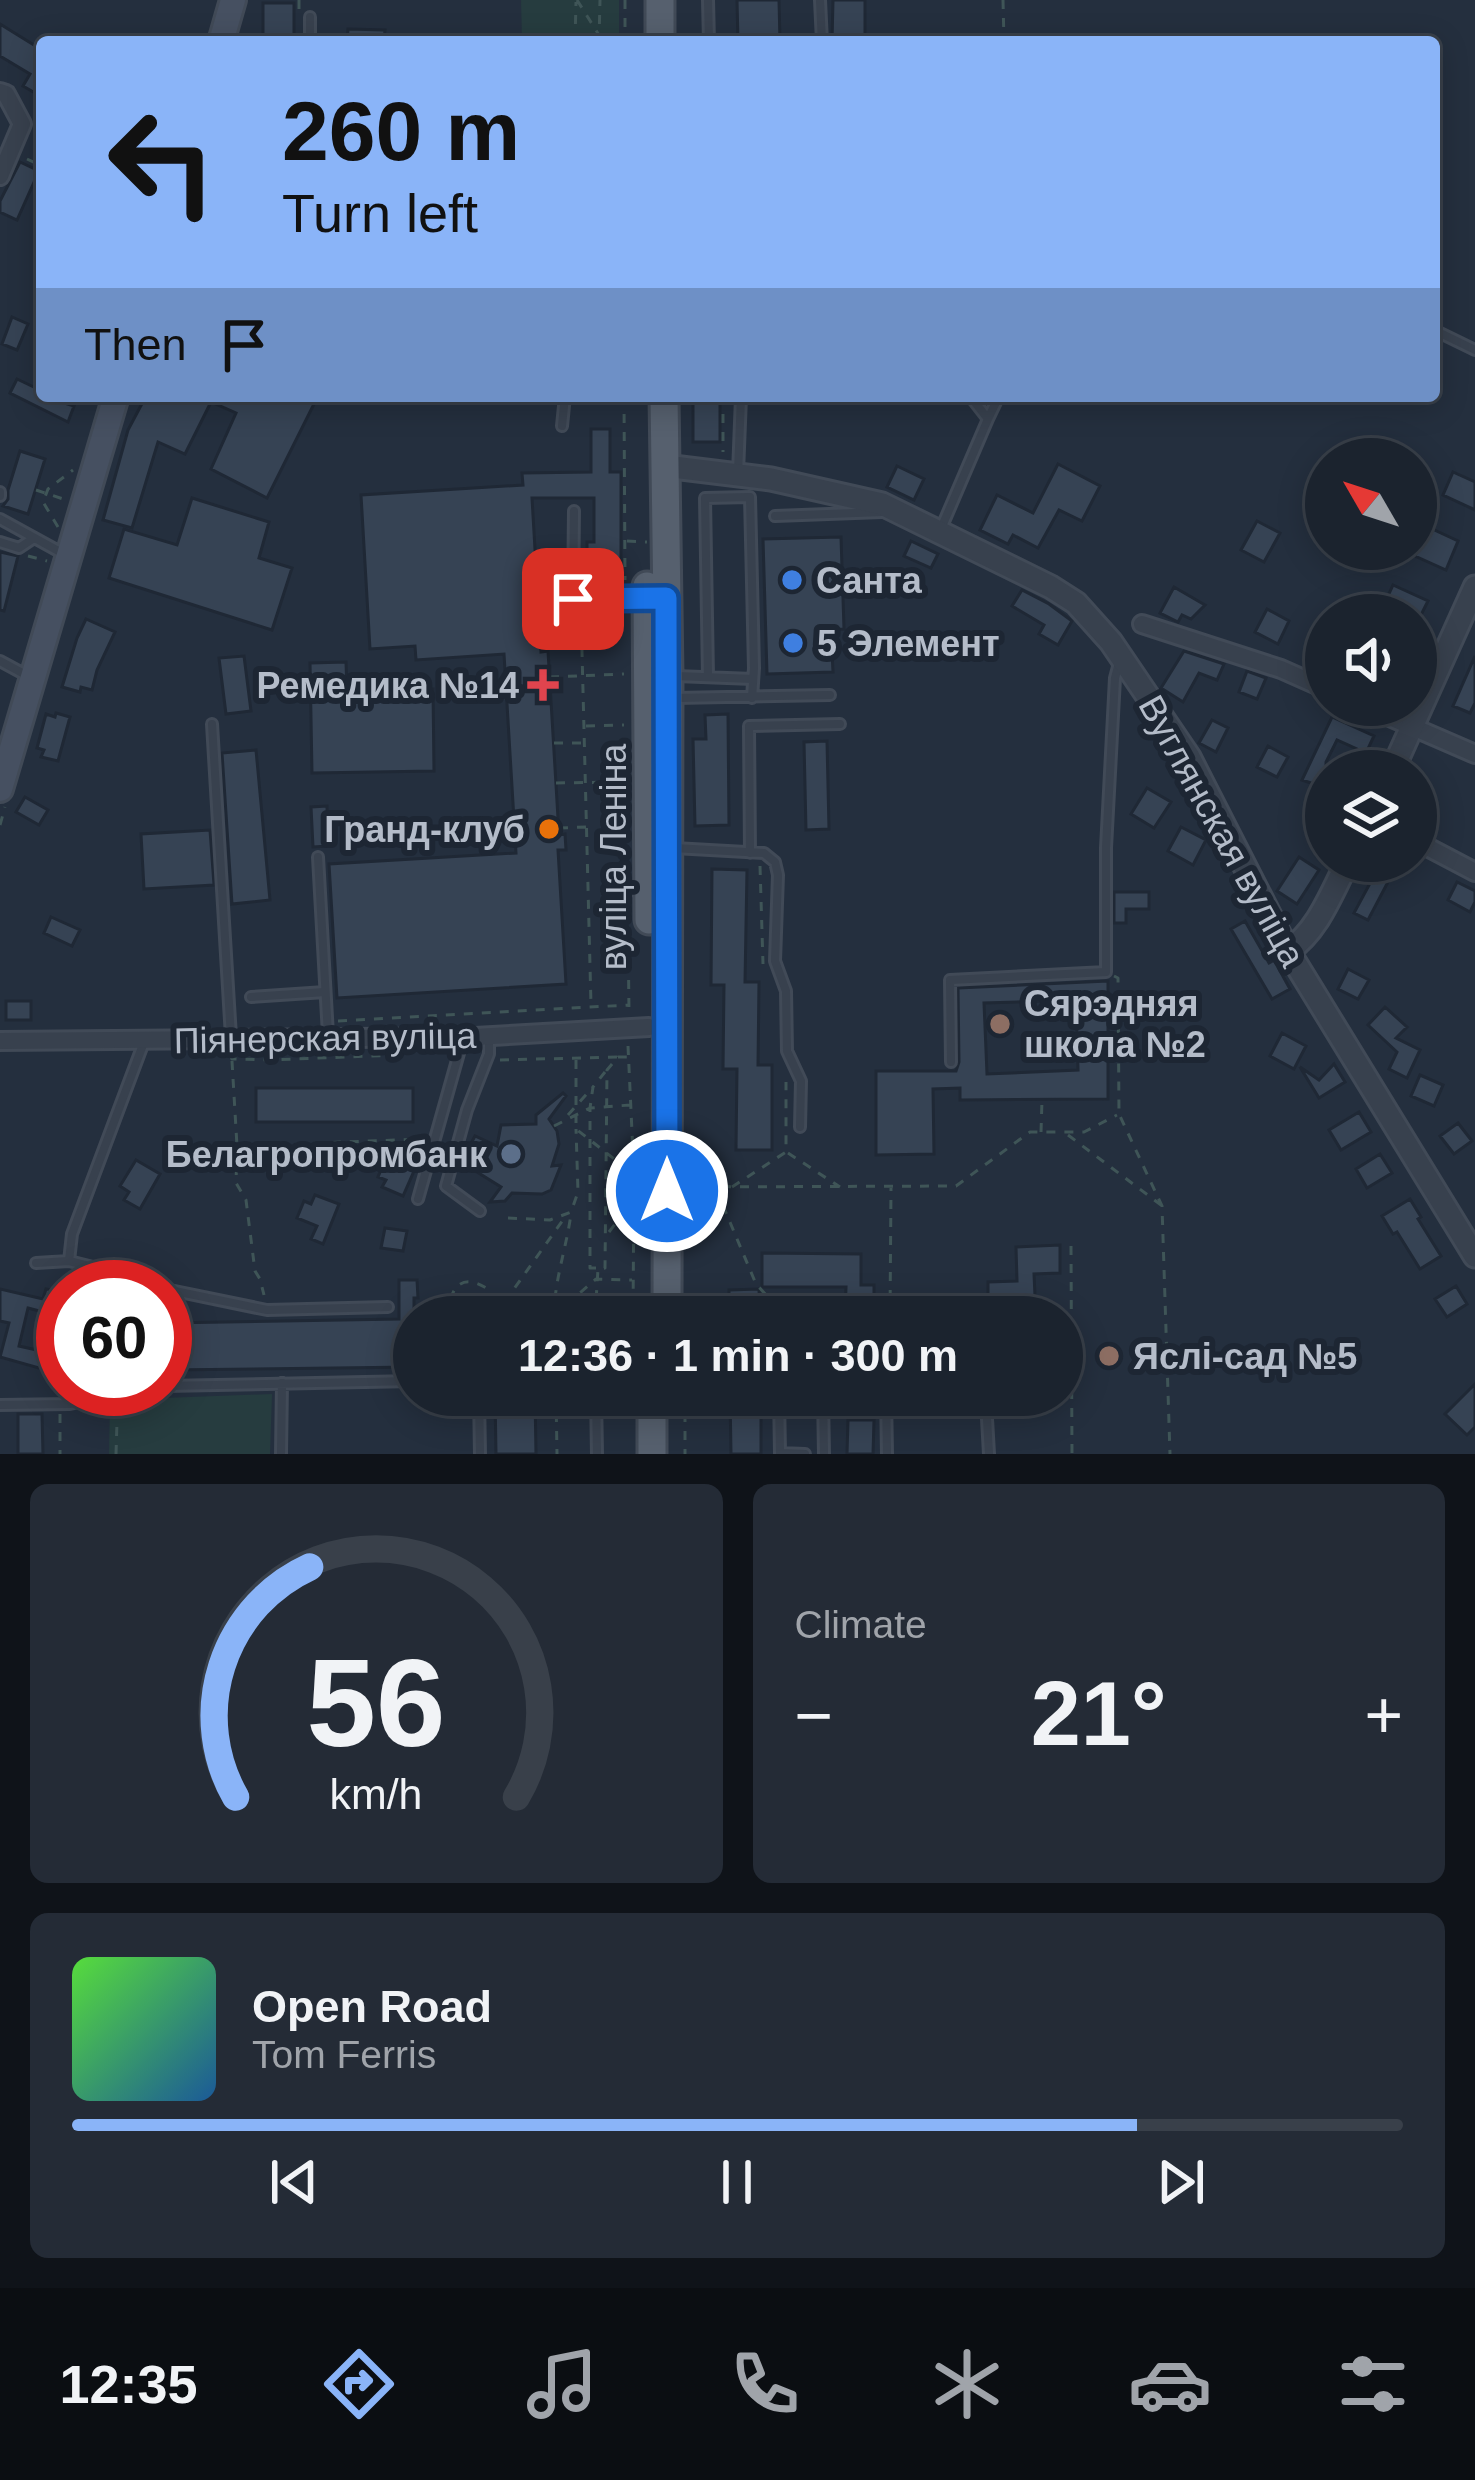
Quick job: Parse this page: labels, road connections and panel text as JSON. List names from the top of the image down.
{
  "streets": {
    "main road": ["вуліца Леніна"],
    "street": ["Вуглянская вуліца", "Піянерская вуліца"]
  },
  "crossings": [
    ["Вуглянская вуліца", "вуліца Леніна"],
    ["вуліца Леніна", "Піянерская вуліца"]
  ],
  "places": {
    "other": [
      "Санта",
      "5 Элемент",
      "Гранд-клуб",
      "Сярэдняя школа №2",
      "Белагропромбанк",
      "Яслі-сад №5"
    ],
    "health": ["Ремедика №14"]
  },
  "north": "top left",
  "page": {
    "turn": ["260 m", "Turn left"],
    "then": "Then",
    "limit": "60",
    "trip": "12:36 · 1 min · 300 m",
    "tile": "Climate",
    "heat": ["−", "21°", "+"],
    "song": ["Open Road", "Tom Ferris"],
    "tabs": "12:35",
    "gauge": ["56", "km/h"]
  }
}
